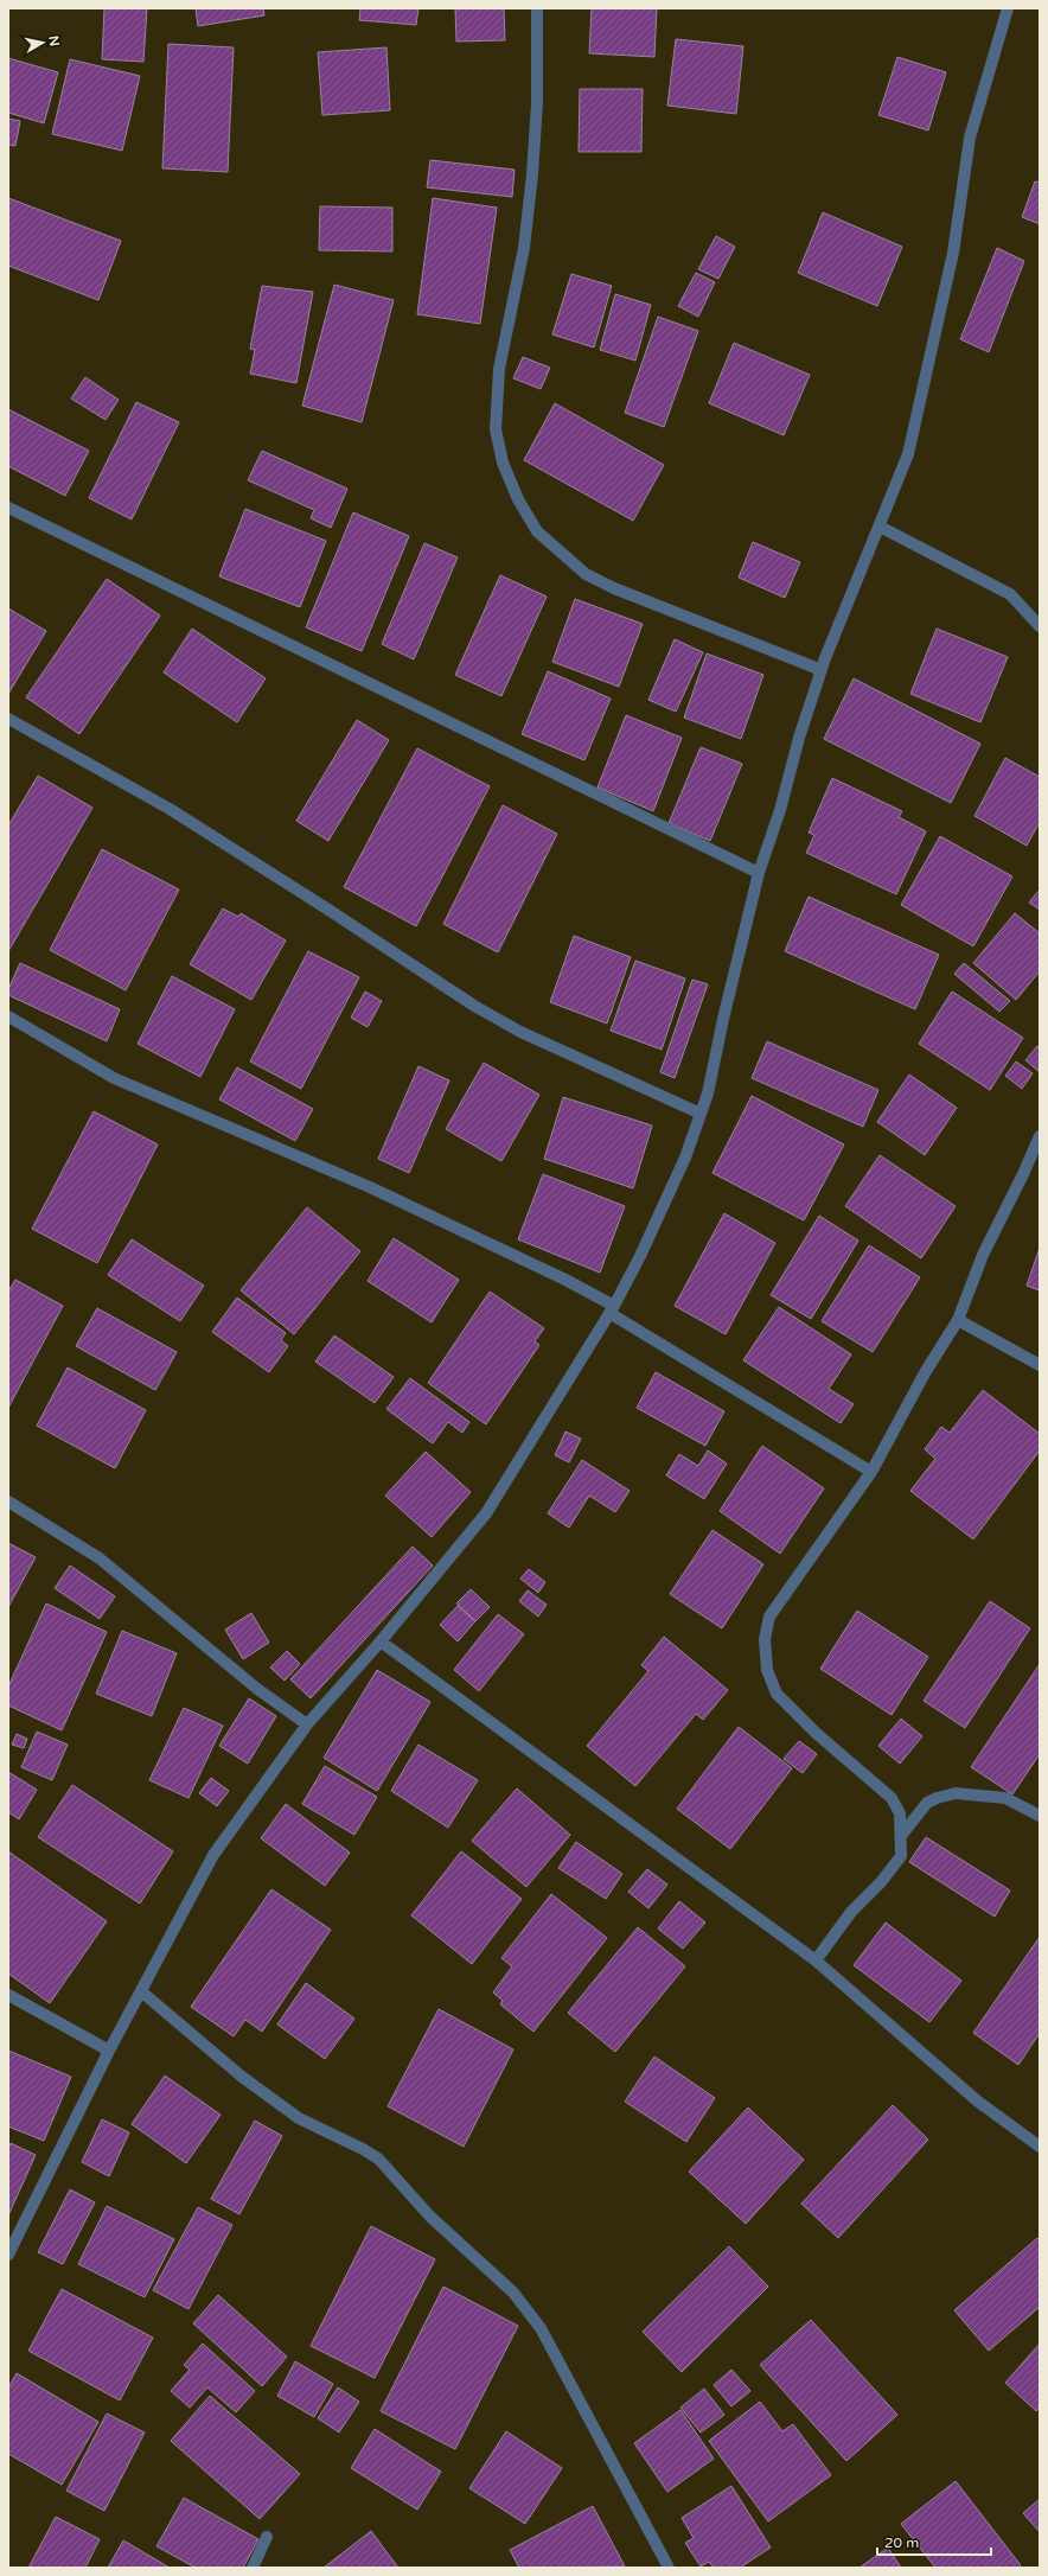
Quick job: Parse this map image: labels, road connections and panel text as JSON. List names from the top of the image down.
{
  "scale_bar": "20 m",
  "north": "right"
}
